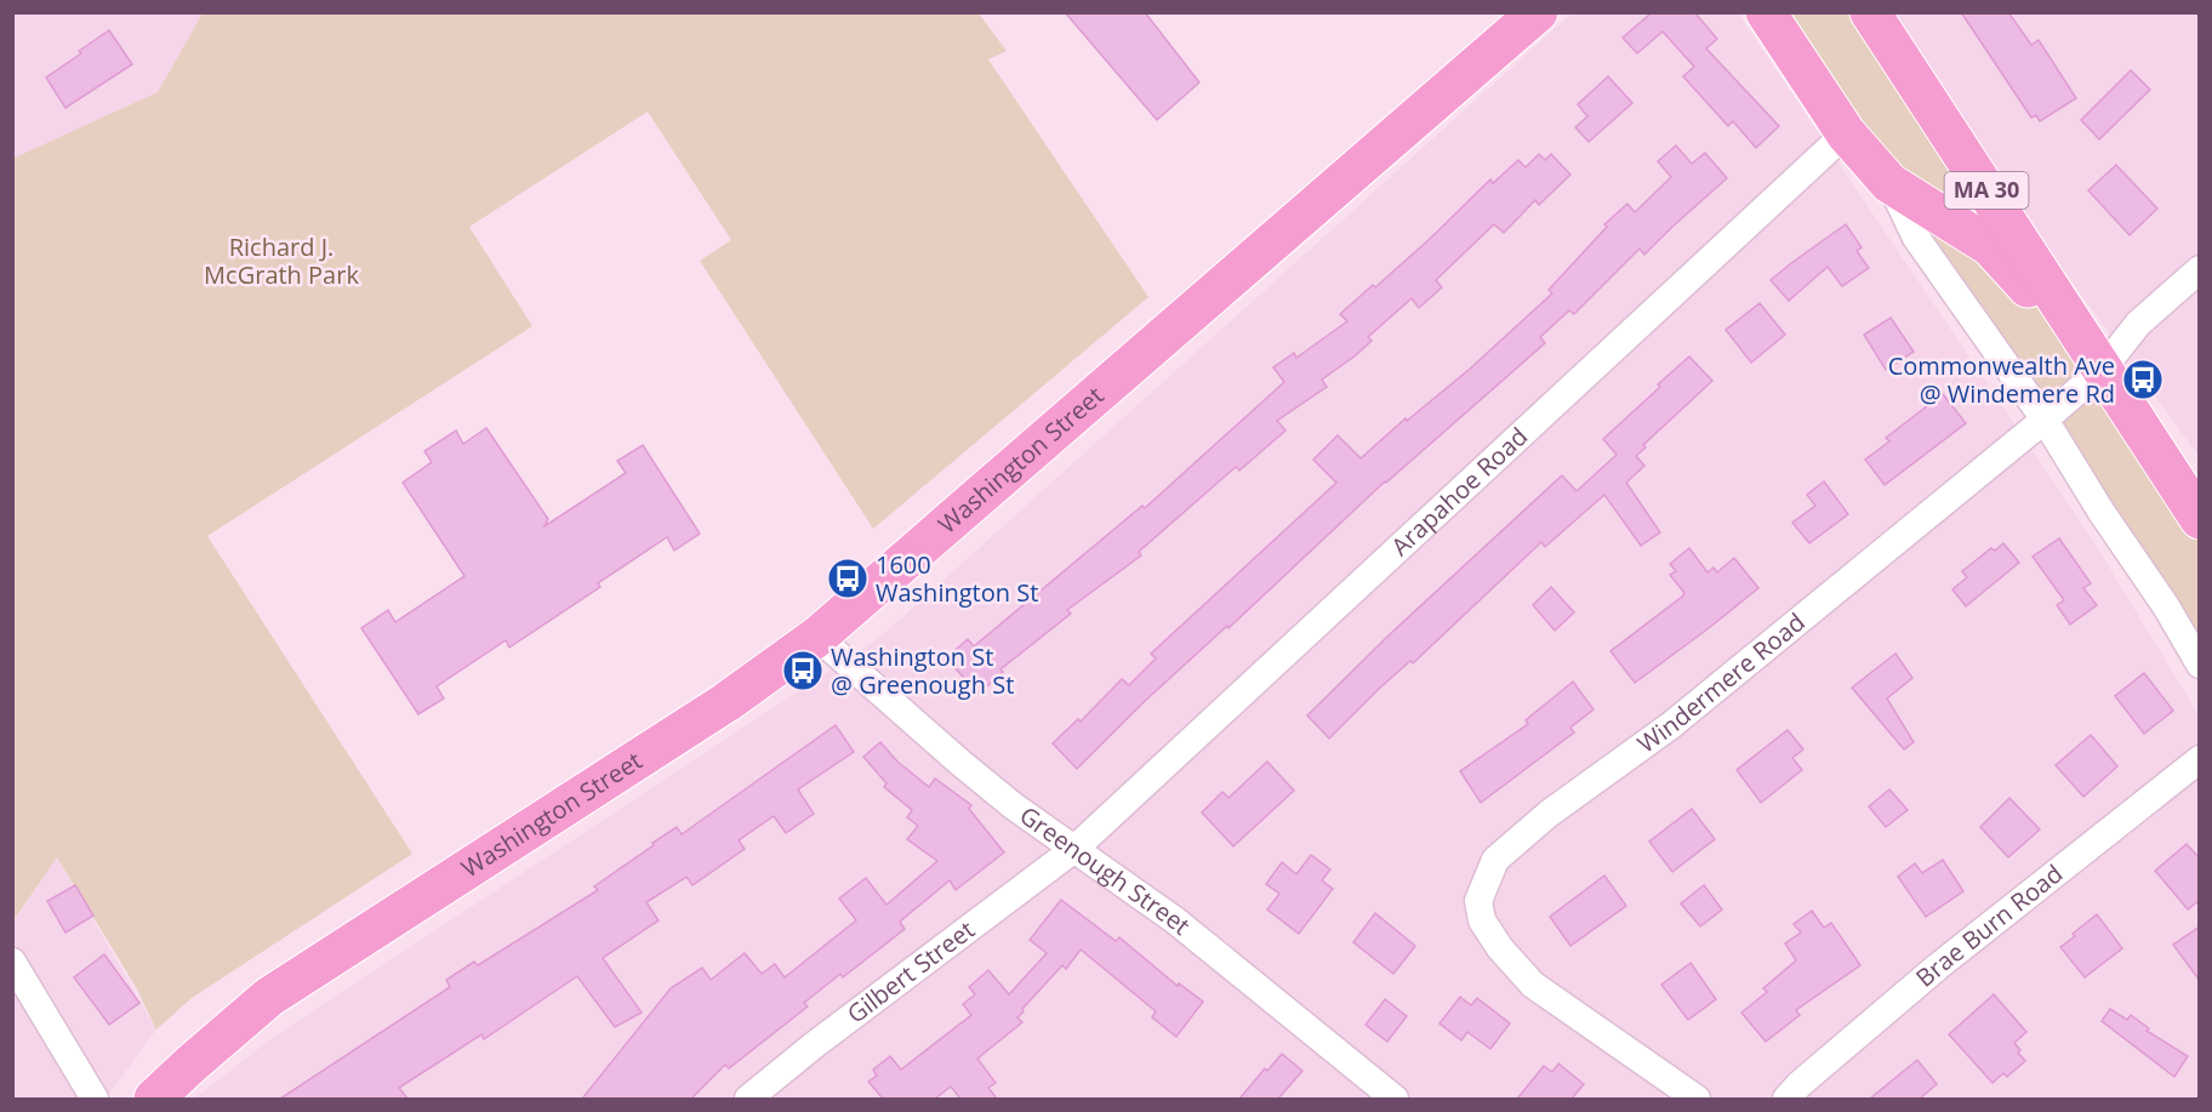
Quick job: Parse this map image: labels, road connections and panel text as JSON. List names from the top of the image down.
{
  "streets": {
    "main road": ["MA 30", "Washington Street"],
    "street": [
      "Arapahoe Road",
      "Windermere Road",
      "Greenough Street",
      "Brae Burn Road",
      "Gilbert Street"
    ]
  },
  "crossings": [
    ["MA 30", "Arapahoe Road"],
    ["MA 30", "Windermere Road"],
    ["Washington Street", "Greenough Street"],
    ["Arapahoe Road", "Greenough Street"],
    ["Arapahoe Road", "Gilbert Street"],
    ["Greenough Street", "Gilbert Street"]
  ],
  "parks": ["Richard J. McGrath Park"],
  "places": {
    "bus stop": ["Commonwealth Ave @ Windemere Rd", "1600 Washington St", "Washington St @ Greenough St"]
  }
}
